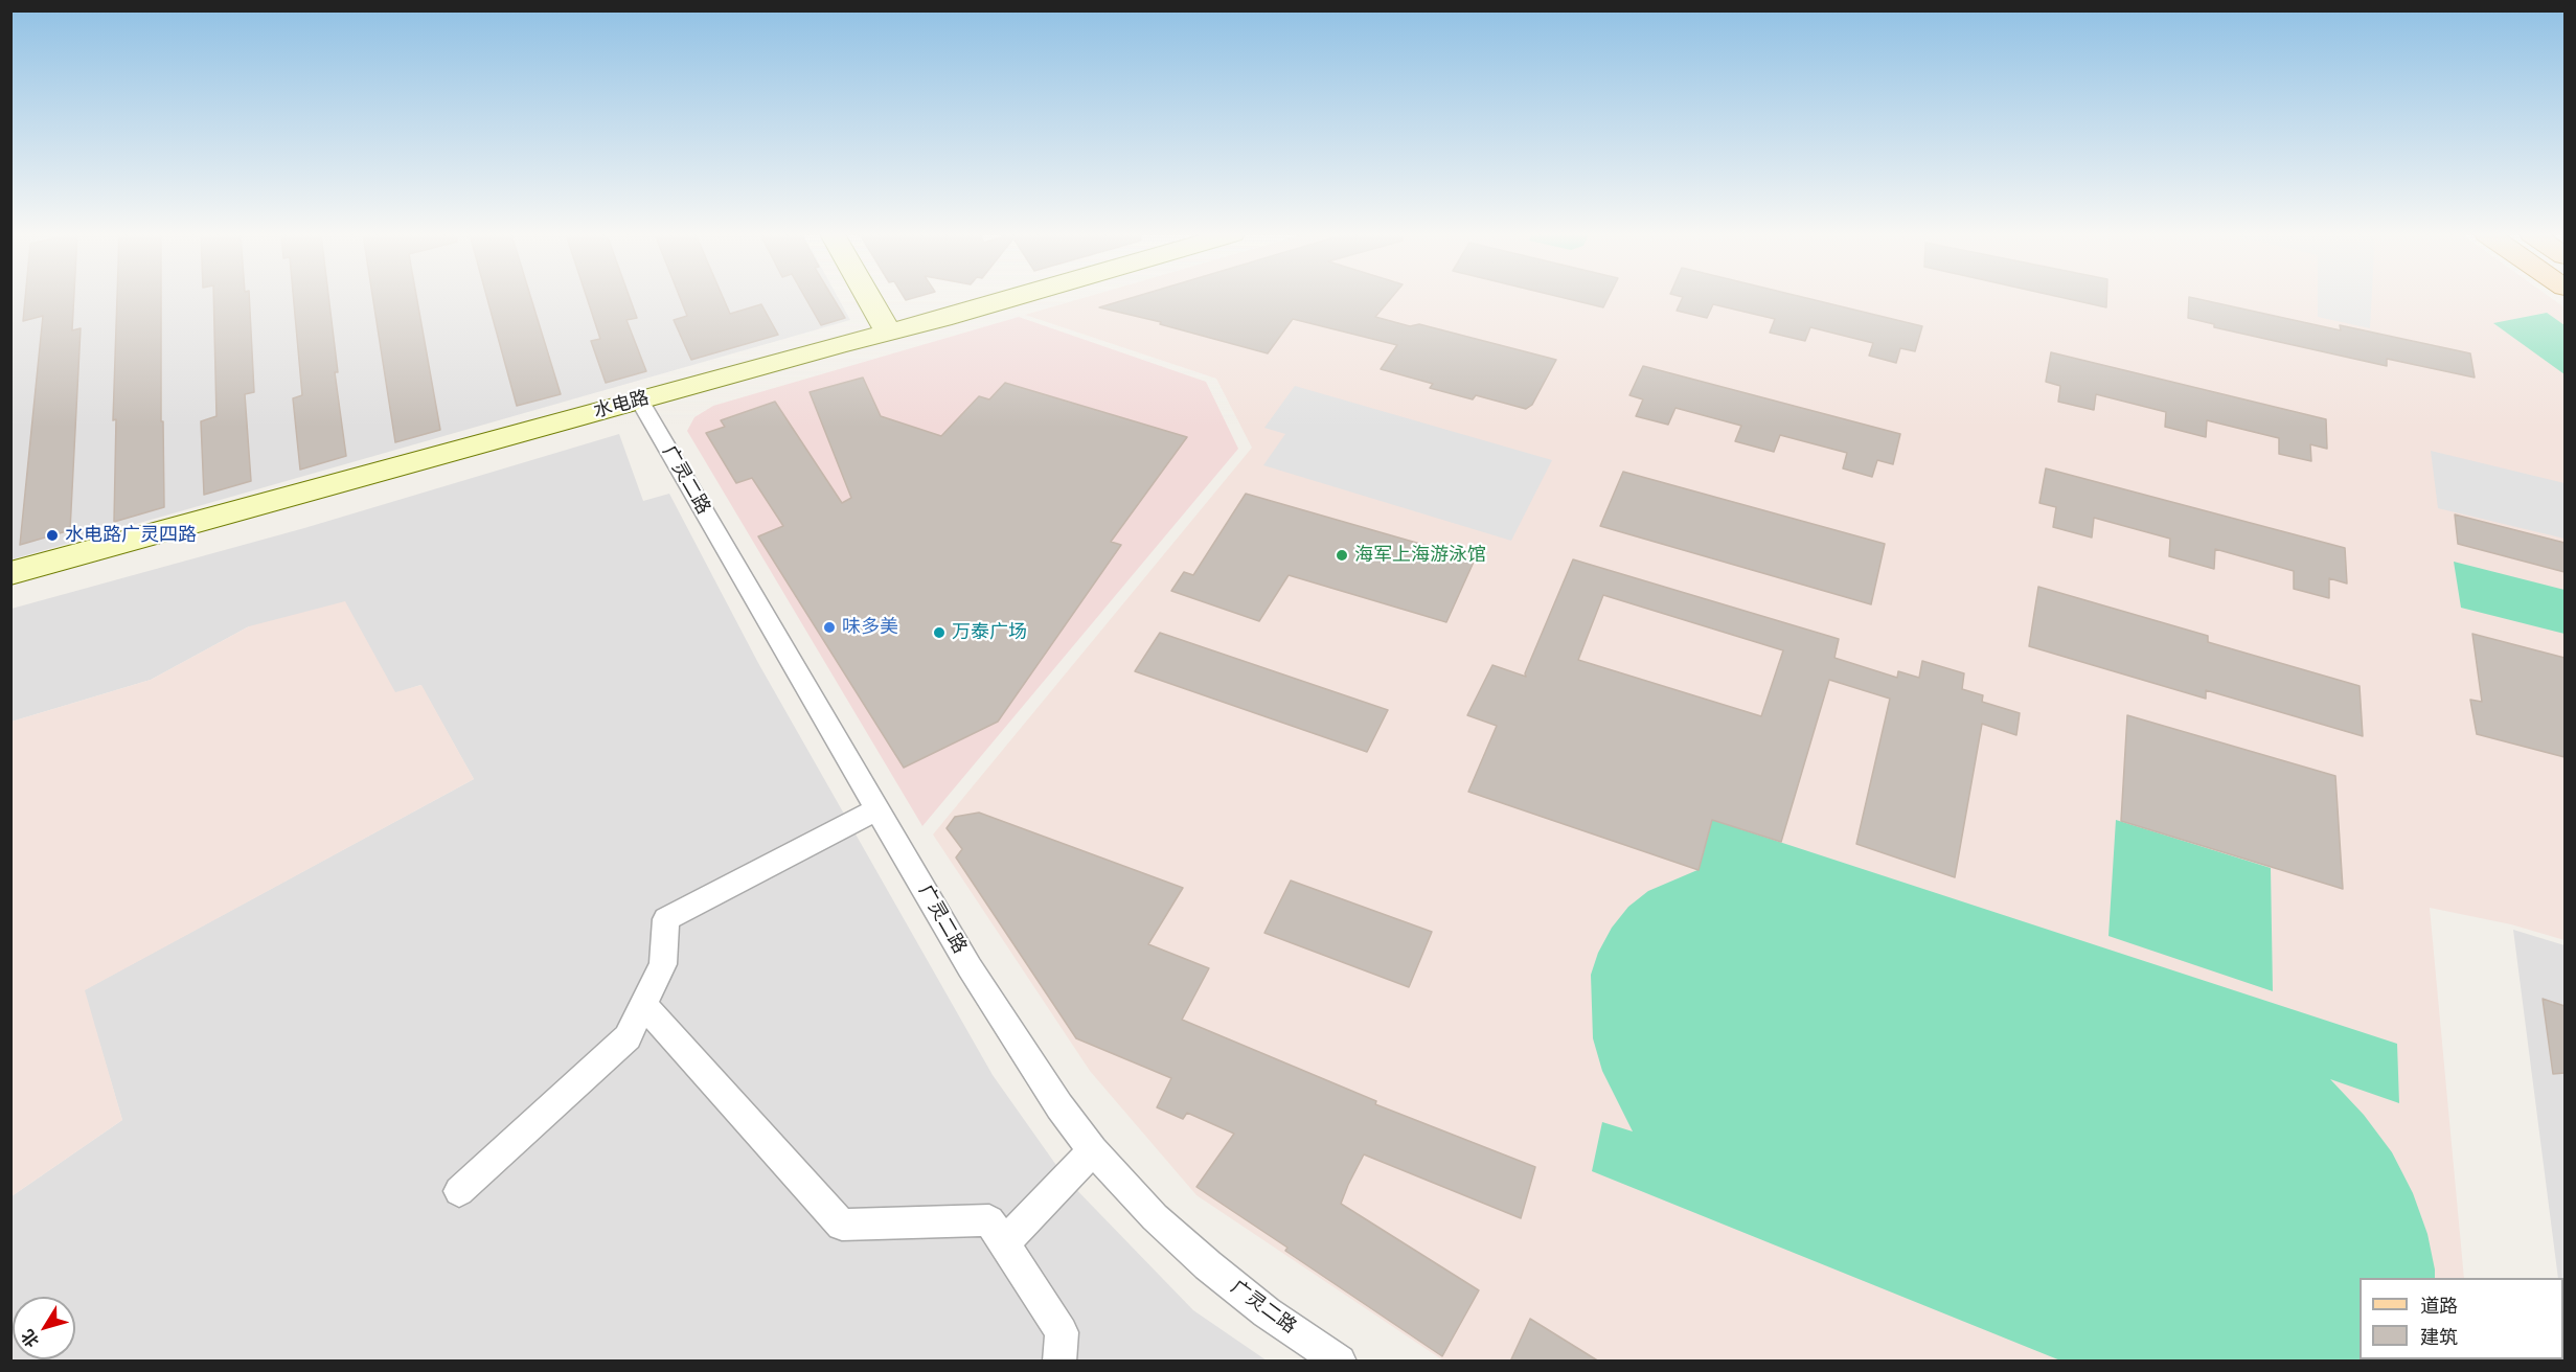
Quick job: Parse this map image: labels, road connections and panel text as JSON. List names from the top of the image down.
{
  "streets": {
    "main road": ["水电路"],
    "street": ["广灵二路"]
  },
  "crossings": [
    ["水电路", "广灵二路"]
  ],
  "places": [
    "水电路广灵四路",
    "海军上海游泳馆",
    "味多美",
    "万泰广场"
  ],
  "legend": ["道路", "建筑"],
  "north": "bottom left"
}
